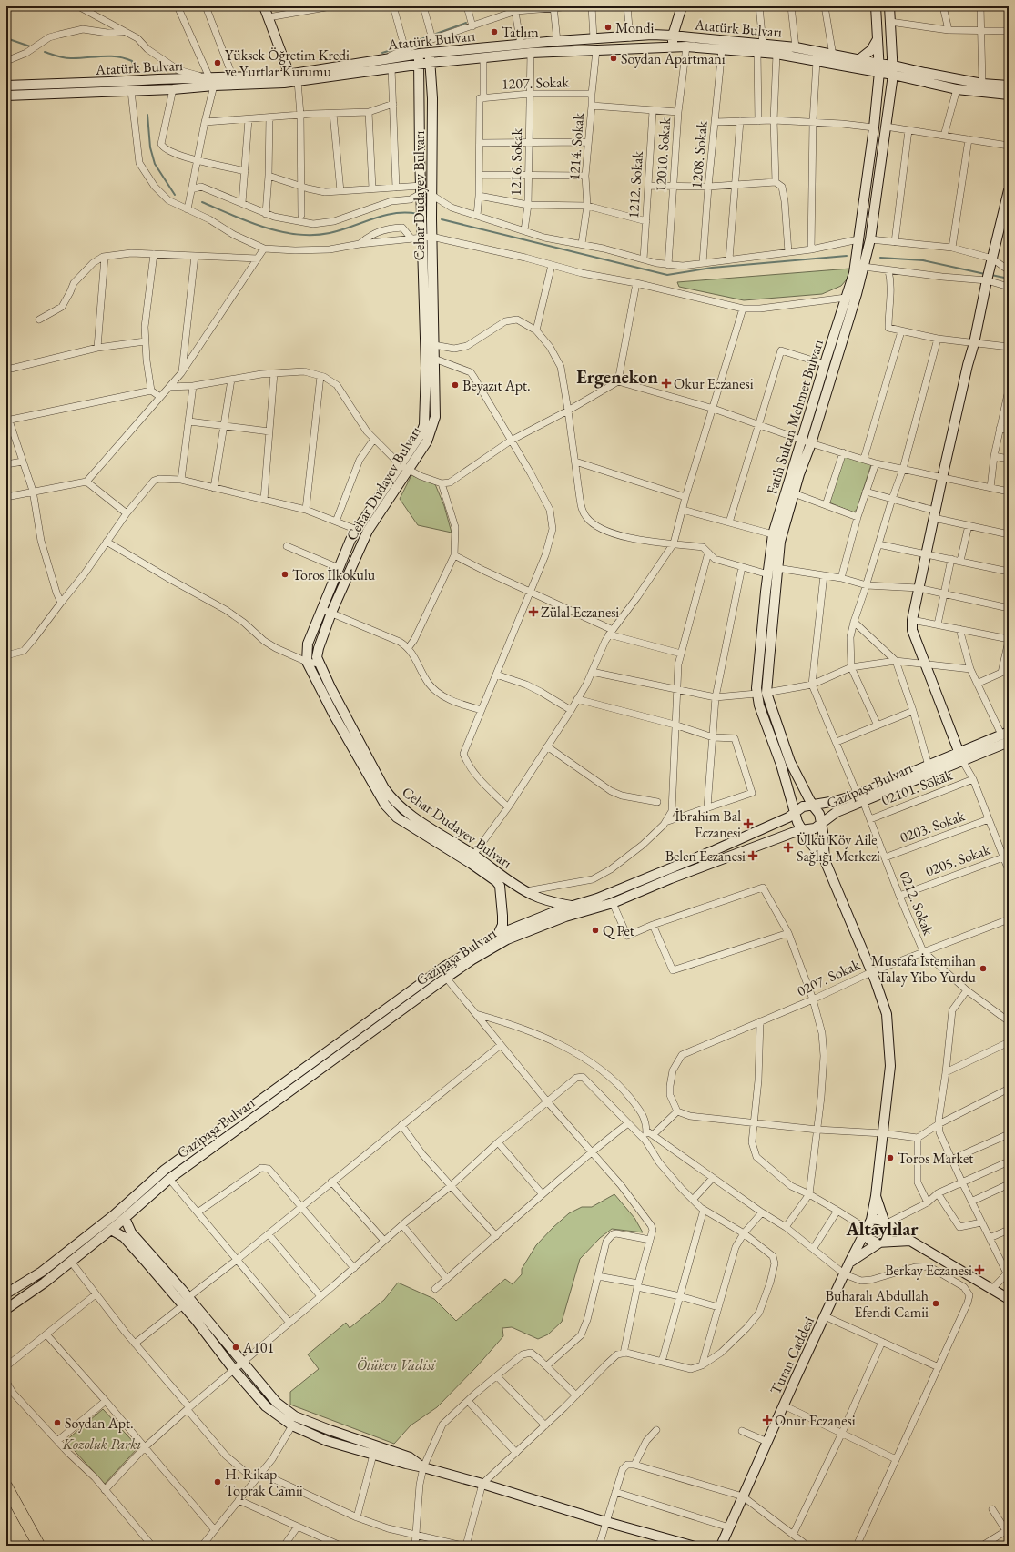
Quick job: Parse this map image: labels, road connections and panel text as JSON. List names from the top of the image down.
{
  "streets": {
    "street": [
      "Atatürk Bulvarı",
      "1207. Sokak",
      "1214. Sokak",
      "12010. Sokak",
      "1208. Sokak",
      "1216. Sokak",
      "1212. Sokak",
      "Cehar Dudayev Bulvarı",
      "Fatih Sultan Mehmet Bulvarı",
      "Gazipaşa Bulvarı",
      "02101. Sokak",
      "0203. Sokak",
      "0205. Sokak",
      "0212. Sokak",
      "0207. Sokak",
      "Turan Caddesi"
    ]
  },
  "crossings": [
    ["Atatürk Bulvarı", "1214. Sokak"],
    ["Atatürk Bulvarı", "12010. Sokak"],
    ["Atatürk Bulvarı", "1208. Sokak"],
    ["Atatürk Bulvarı", "1216. Sokak"],
    ["Atatürk Bulvarı", "Cehar Dudayev Bulvarı"],
    ["Atatürk Bulvarı", "Fatih Sultan Mehmet Bulvarı"],
    ["1207. Sokak", "1214. Sokak"],
    ["1207. Sokak", "1216. Sokak"],
    ["Cehar Dudayev Bulvarı", "Gazipaşa Bulvarı"],
    ["Fatih Sultan Mehmet Bulvarı", "Gazipaşa Bulvarı"],
    ["Fatih Sultan Mehmet Bulvarı", "Turan Caddesi"],
    ["Gazipaşa Bulvarı", "0212. Sokak"],
    ["02101. Sokak", "0212. Sokak"],
    ["0203. Sokak", "0212. Sokak"],
    ["0205. Sokak", "0212. Sokak"],
    ["0212. Sokak", "0207. Sokak"],
    ["0207. Sokak", "Turan Caddesi"]
  ],
  "districts": ["Ergenekon", "Altaylılar"],
  "parks": ["Ötüken Vadisi", "Kozoluk Parkı"],
  "places": {
    "other": [
      "Mondi",
      "Tatlım",
      "Soydan Apartmanı",
      "Yüksek Öğretim Kredi ve Yurtlar Kurumu",
      "Beyazıt Apt.",
      "Toros İlkokulu",
      "Q Pet",
      "Mustafa İstemihan Talay Yibo Yurdu",
      "Toros Market",
      "Buharalı Abdullah Efendi Camii",
      "A101",
      "Soydan Apt.",
      "H. Rikap Toprak Camii"
    ],
    "health": [
      "Okur Eczanesi",
      "Zülal Eczanesi",
      "İbrahim Bal Eczanesi",
      "Ülkü Köy Aile Sağlığı Merkezi",
      "Belen Eczanesi",
      "Berkay Eczanesi",
      "Onur Eczanesi"
    ]
  }
}
